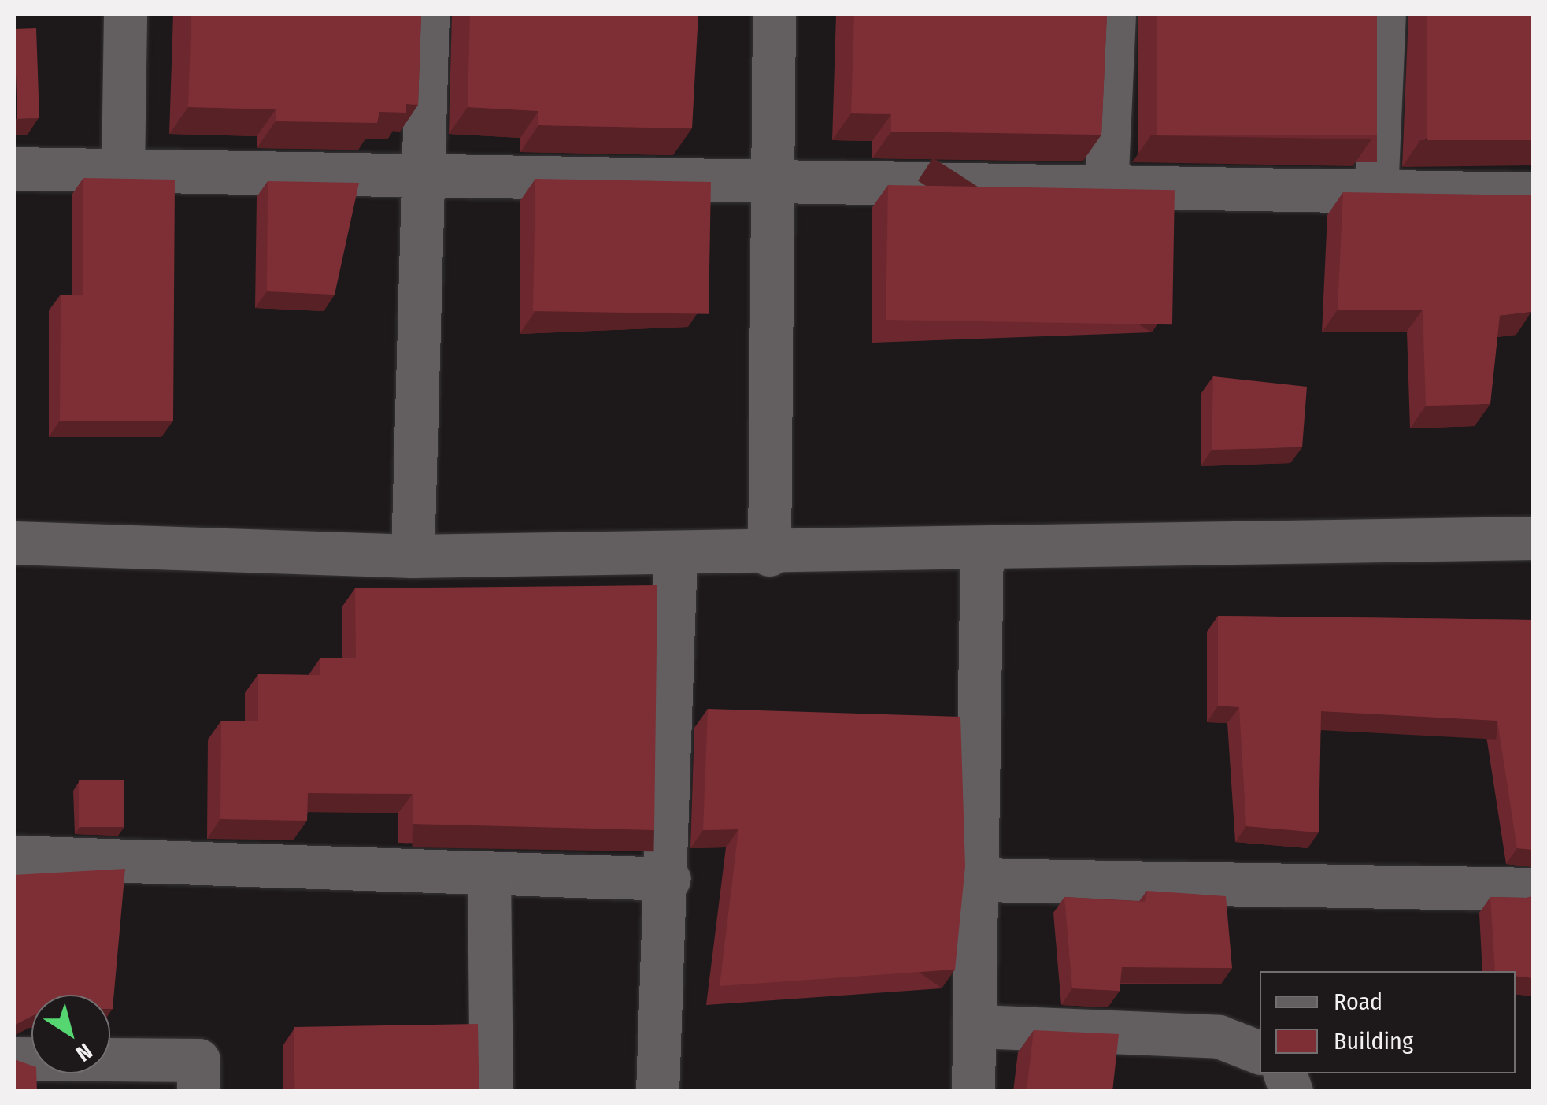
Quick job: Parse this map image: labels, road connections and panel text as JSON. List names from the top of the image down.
{
  "legend": ["Road", "Building"],
  "north": "bottom right"
}
